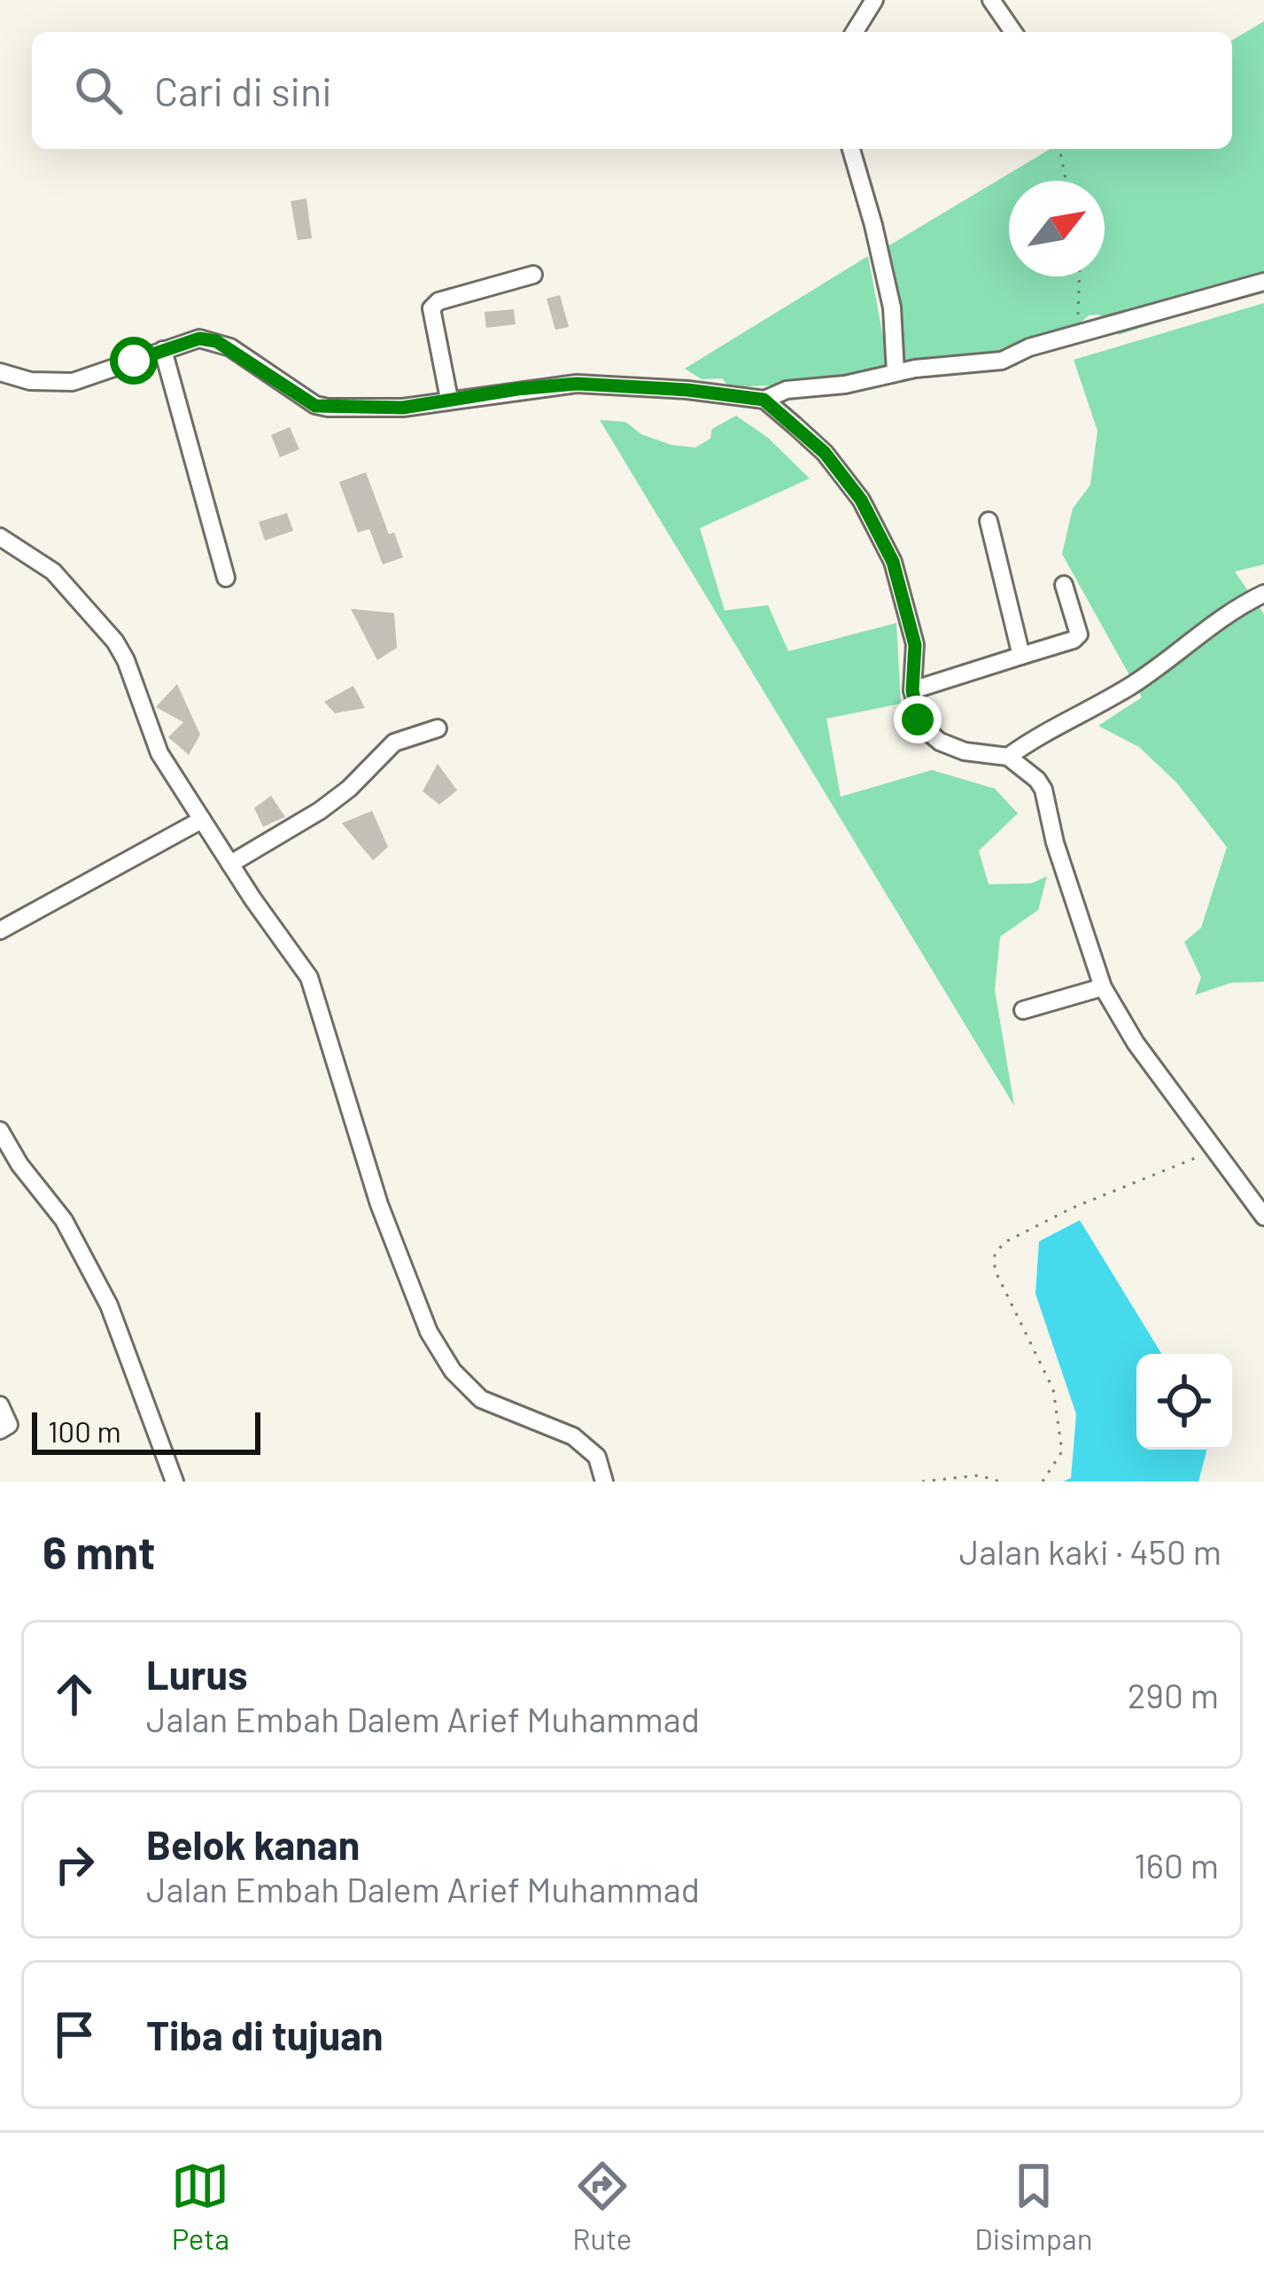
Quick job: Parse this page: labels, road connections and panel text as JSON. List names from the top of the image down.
{
  "scale_bar": "100 m",
  "north": "top right",
  "page": {
    "search": "Cari di sini",
    "scale": "100 m",
    "heading": ["6 mnt", "Jalan kaki · 450 m"],
    "list": [
      ["Lurus", "Jalan Embah Dalem Arief Muhammad", "290 m"],
      ["Belok kanan", "Jalan Embah Dalem Arief Muhammad", "160 m"],
      "Tiba di tujuan"
    ],
    "nav": ["Peta", "Rute", "Disimpan"]
  }
}
